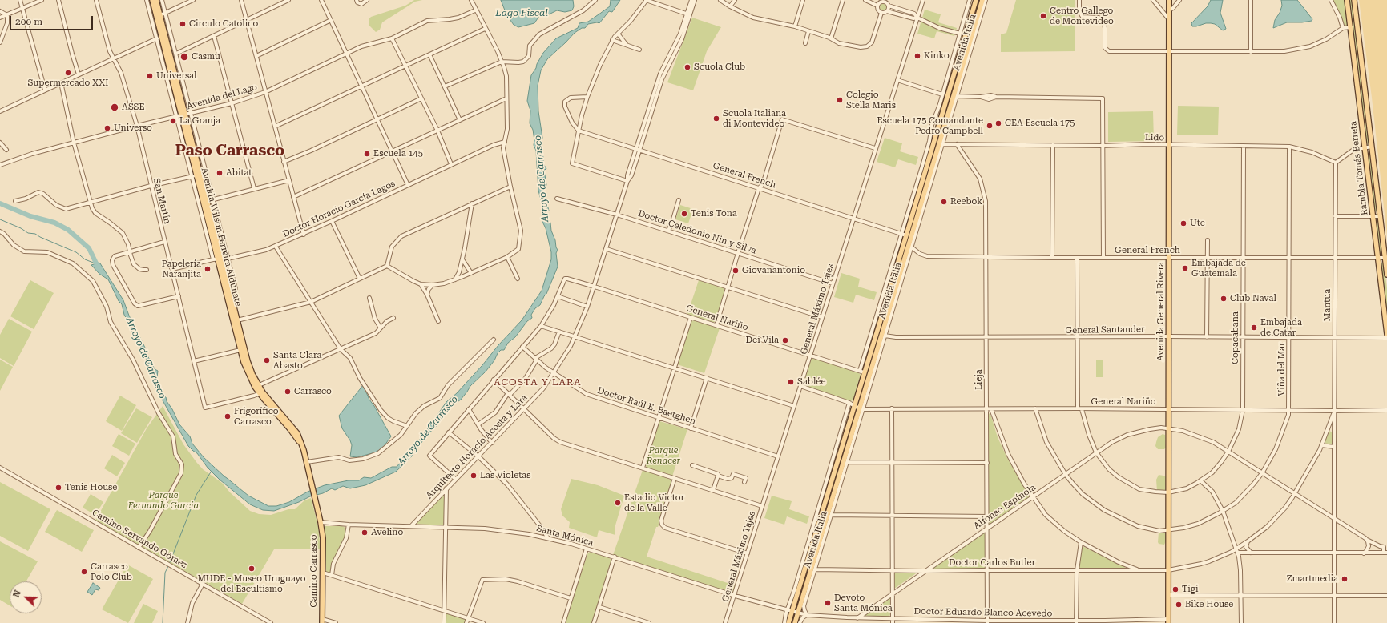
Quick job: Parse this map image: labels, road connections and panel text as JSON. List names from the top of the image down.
{
  "streets": {
    "main road": [
      "Avenida Italia",
      "Rambla Tomás Berreta",
      "Avenida Wilson Ferreira Aldunate",
      "Avenida General Rivera",
      "Camino Carrasco"
    ],
    "street": [
      "Avenida del Lago",
      "Lido",
      "General French",
      "San Martín",
      "Doctor Horacio García Lagos",
      "Doctor Celedonio Nin y Silva",
      "Mantua",
      "General Máximo Tajes",
      "General Nariño",
      "General Santander",
      "Copacabana",
      "Viña del Mar",
      "Lieja",
      "Doctor Raúl E. Baetghen",
      "Arquitecto Horacio Acosta y Lara",
      "Alfonso Espínola",
      "Santa Mónica",
      "Camino Servando Gómez",
      "Doctor Carlos Butler",
      "Doctor Eduardo Blanco Acevedo"
    ]
  },
  "crossings": [
    ["Avenida Italia", "Lido"],
    ["Avenida Italia", "General French"],
    ["Avenida Italia", "General Nariño"],
    ["Avenida Italia", "General Santander"],
    ["Avenida Italia", "Santa Mónica"],
    ["Avenida Italia", "Doctor Carlos Butler"],
    ["Avenida Italia", "Doctor Eduardo Blanco Acevedo"],
    ["Avenida del Lago", "San Martín"],
    ["Avenida del Lago", "Avenida Wilson Ferreira Aldunate"],
    ["Lido", "Mantua"],
    ["Lido", "Avenida General Rivera"],
    ["Lido", "Copacabana"],
    ["Lido", "Viña del Mar"],
    ["Lido", "Lieja"],
    ["Rambla Tomás Berreta", "General French"],
    ["General French", "Mantua"],
    ["General French", "General Máximo Tajes"],
    ["General French", "Avenida General Rivera"],
    ["General French", "Copacabana"],
    ["General French", "Viña del Mar"],
    ["General French", "Lieja"],
    ["General French", "Arquitecto Horacio Acosta y Lara"],
    ["San Martín", "Doctor Horacio García Lagos"],
    ["San Martín", "Avenida Wilson Ferreira Aldunate"],
    ["Doctor Horacio García Lagos", "Avenida Wilson Ferreira Aldunate"],
    ["Doctor Celedonio Nin y Silva", "General Máximo Tajes"],
    ["Doctor Celedonio Nin y Silva", "Arquitecto Horacio Acosta y Lara"],
    ["Avenida Wilson Ferreira Aldunate", "Camino Carrasco"],
    ["Mantua", "General Nariño"],
    ["Mantua", "General Santander"],
    ["Mantua", "Alfonso Espínola"],
    ["Mantua", "Doctor Carlos Butler"],
    ["General Máximo Tajes", "General Nariño"],
    ["General Máximo Tajes", "Doctor Raúl E. Baetghen"],
    ["General Máximo Tajes", "Santa Mónica"],
    ["Avenida General Rivera", "General Nariño"],
    ["Avenida General Rivera", "General Santander"],
    ["Avenida General Rivera", "Copacabana"],
    ["Avenida General Rivera", "Viña del Mar"],
    ["Avenida General Rivera", "Alfonso Espínola"],
    ["Avenida General Rivera", "Doctor Carlos Butler"],
    ["Avenida General Rivera", "Doctor Eduardo Blanco Acevedo"],
    ["General Nariño", "Copacabana"],
    ["General Nariño", "Viña del Mar"],
    ["General Nariño", "Lieja"],
    ["General Nariño", "Arquitecto Horacio Acosta y Lara"],
    ["General Nariño", "Doctor Carlos Butler"],
    ["General Santander", "Copacabana"],
    ["General Santander", "Viña del Mar"],
    ["General Santander", "Lieja"],
    ["Copacabana", "Alfonso Espínola"],
    ["Viña del Mar", "Alfonso Espínola"],
    ["Lieja", "Alfonso Espínola"],
    ["Lieja", "Doctor Carlos Butler"],
    ["Lieja", "Doctor Eduardo Blanco Acevedo"],
    ["Doctor Raúl E. Baetghen", "Arquitecto Horacio Acosta y Lara"],
    ["Arquitecto Horacio Acosta y Lara", "Santa Mónica"],
    ["Alfonso Espínola", "Doctor Carlos Butler"],
    ["Alfonso Espínola", "Doctor Eduardo Blanco Acevedo"],
    ["Santa Mónica", "Camino Carrasco"],
    ["Santa Mónica", "Doctor Eduardo Blanco Acevedo"]
  ],
  "districts": ["Paso Carrasco", "ACOSTA Y LARA"],
  "water": ["Lago Fiscal", "Arroyo de Carrasco"],
  "parks": ["Parque Renacer", "Parque Fernando Garcia"],
  "places": [
    "Centro Gallego de Montevideo",
    "Circulo Catolico",
    "Kinko",
    "Casmu",
    "Scuola Club",
    "Supermercado XXI",
    "Universal",
    "Colegio Stella Maris",
    "ASSE",
    "Scuola Italiana di Montevideo",
    "La Granja",
    "CEA Escuela 175",
    "Escuela 175 Comandante Pedro Campbell",
    "Universo",
    "Escuela 145",
    "Abitat",
    "Reebok",
    "Tenis Tona",
    "Ute",
    "Embajada de Guatemala",
    "Papelería Naranjita",
    "Giovanantonio",
    "Club Naval",
    "Embajada de Catar",
    "Dei Vila",
    "Santa Clara Abasto",
    "Sablée",
    "Carrasco",
    "Frigorífico Carrasco",
    "Las Violetas",
    "Tenis House",
    "Estadio Victor de la Valle",
    "Avelino",
    "MUDE - Museo Uruguayo del Escultismo",
    "Carrasco Polo Club",
    "Zmartmedia",
    "Tigi",
    "Devoto Santa Mónica",
    "Bike House"
  ],
  "scale_bar": "200 m",
  "north": "top left"
}
